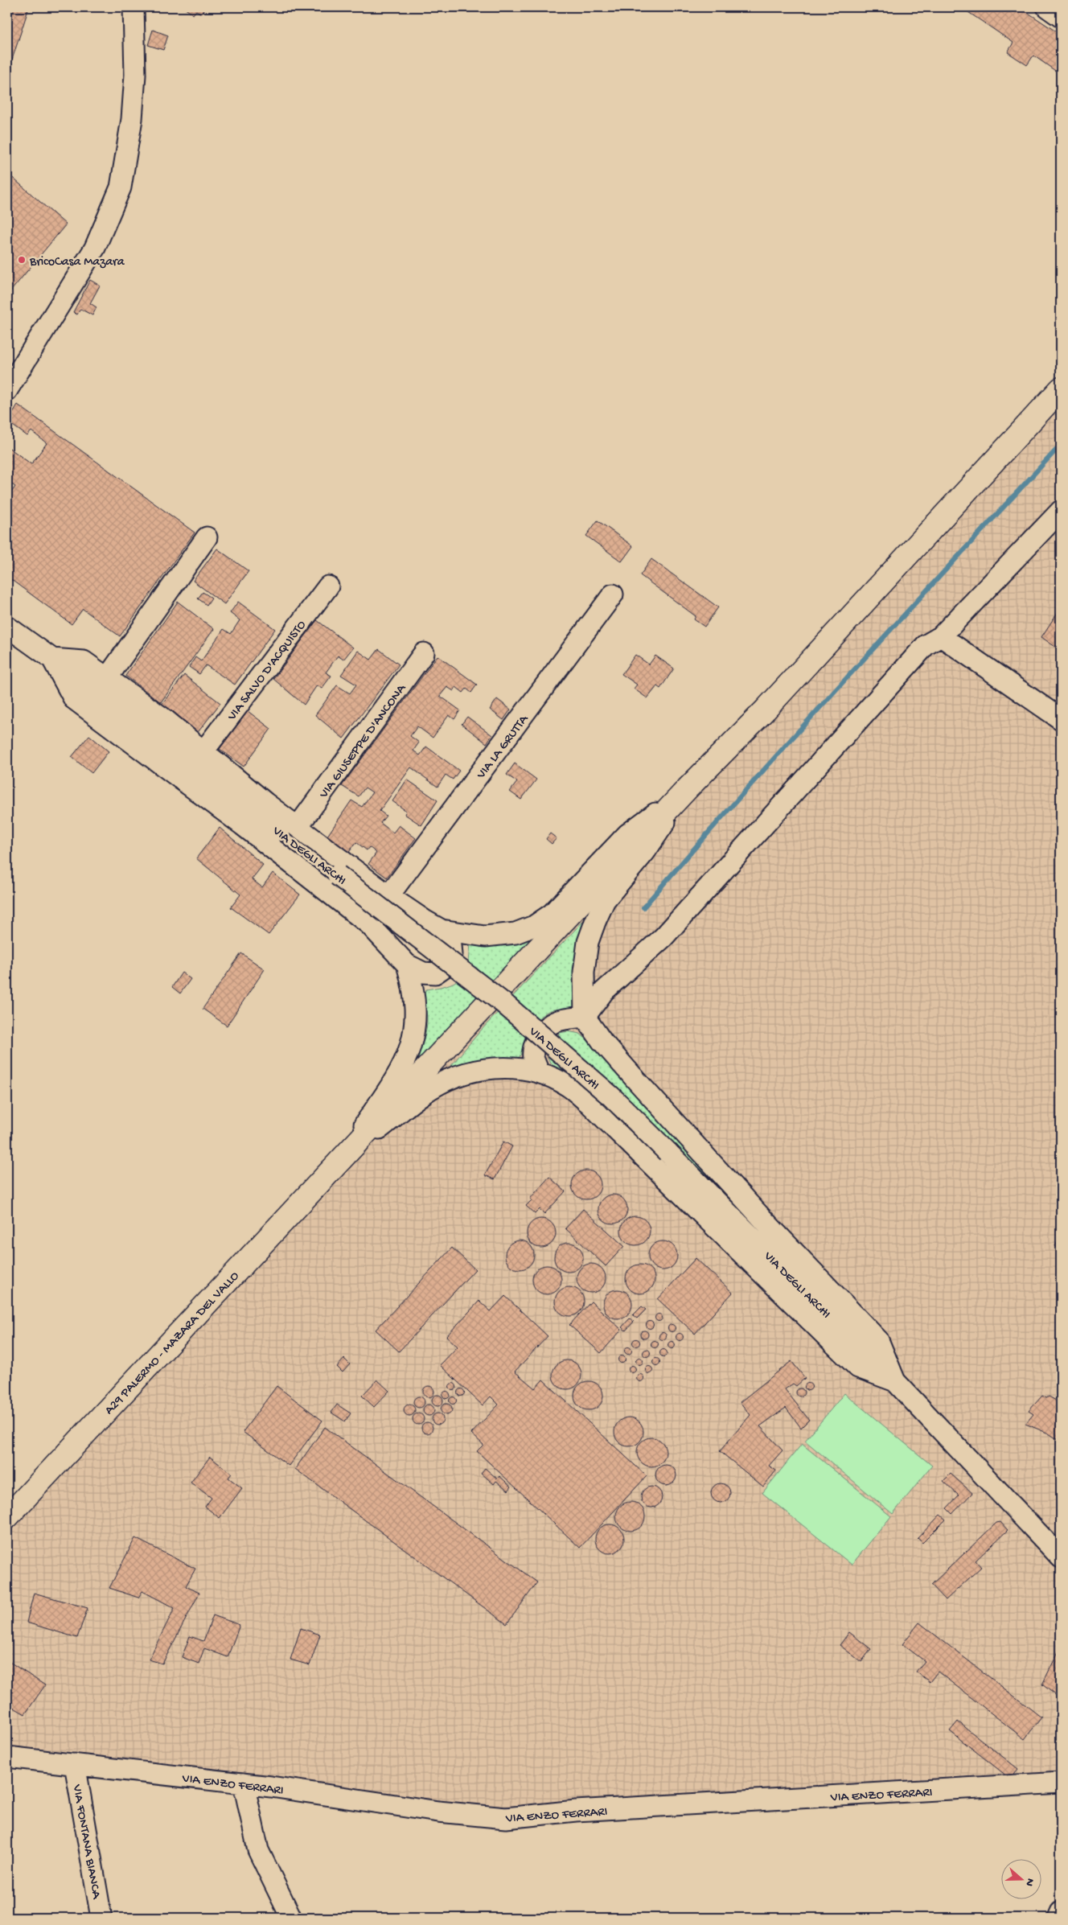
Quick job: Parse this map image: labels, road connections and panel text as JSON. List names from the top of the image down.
{
  "streets": {
    "main road": ["A29 PALERMO - MAZARA DEL VALLO"],
    "street": [
      "VIA SALVO D'ACQUISTO",
      "VIA GIUSEPPE D'ANCONA",
      "VIA LA GRUTTA",
      "VIA DEGLI ARCHI",
      "VIA ENZO FERRARI",
      "VIA FONTANA BIANCA"
    ]
  },
  "crossings": [
    ["VIA ENZO FERRARI", "VIA FONTANA BIANCA"]
  ],
  "places": ["BricoCasa Mazara"],
  "north": "right"
}
